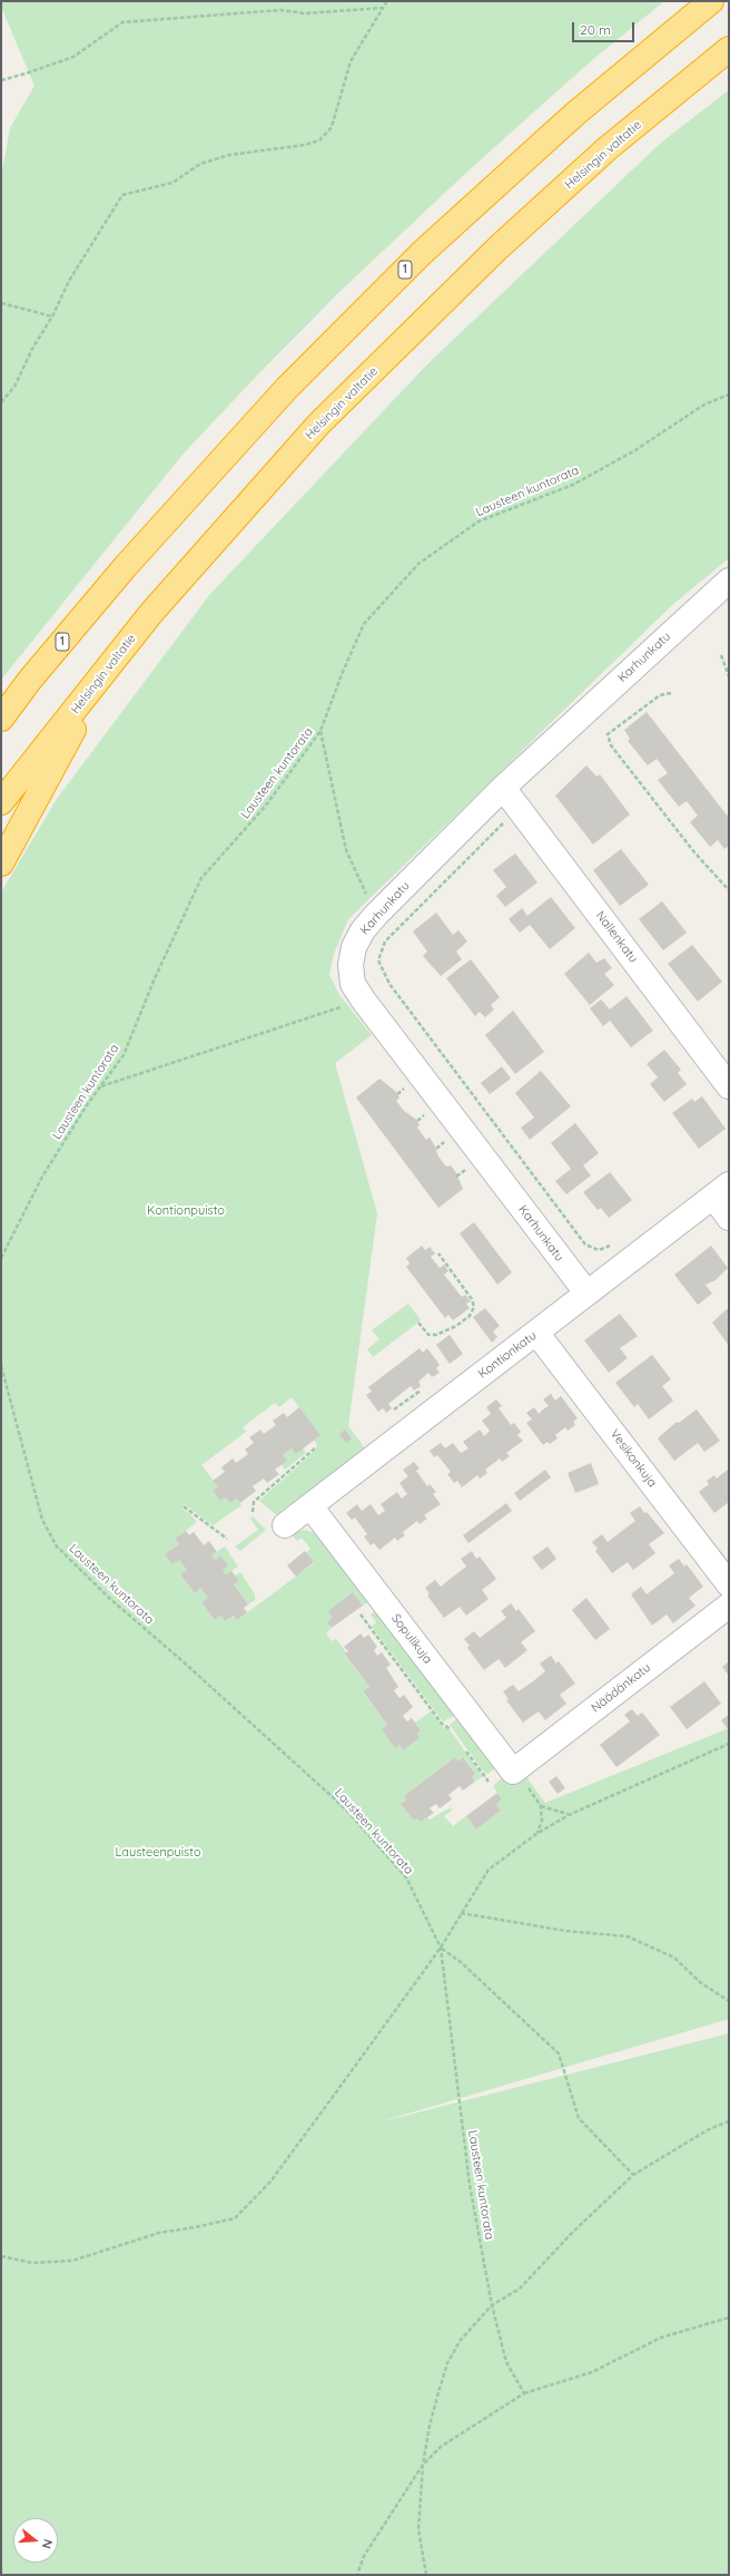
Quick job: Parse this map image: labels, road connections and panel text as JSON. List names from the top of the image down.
{
  "streets": {
    "highway": ["Helsingin valtatie", "1"],
    "street": [
      "Karhunkatu",
      "Nallenkatu",
      "Kontionkatu",
      "Vesikonkuja",
      "Sopulikuja",
      "Näädänkatu"
    ],
    "path": ["Lausteen kuntorata"]
  },
  "crossings": [
    ["Karhunkatu", "Nallenkatu"],
    ["Karhunkatu", "Kontionkatu"],
    ["Kontionkatu", "Vesikonkuja"],
    ["Kontionkatu", "Sopulikuja"],
    ["Sopulikuja", "Näädänkatu"]
  ],
  "parks": ["Kontionpuisto", "Lausteenpuisto"],
  "scale_bar": "20 m",
  "north": "right"
}
